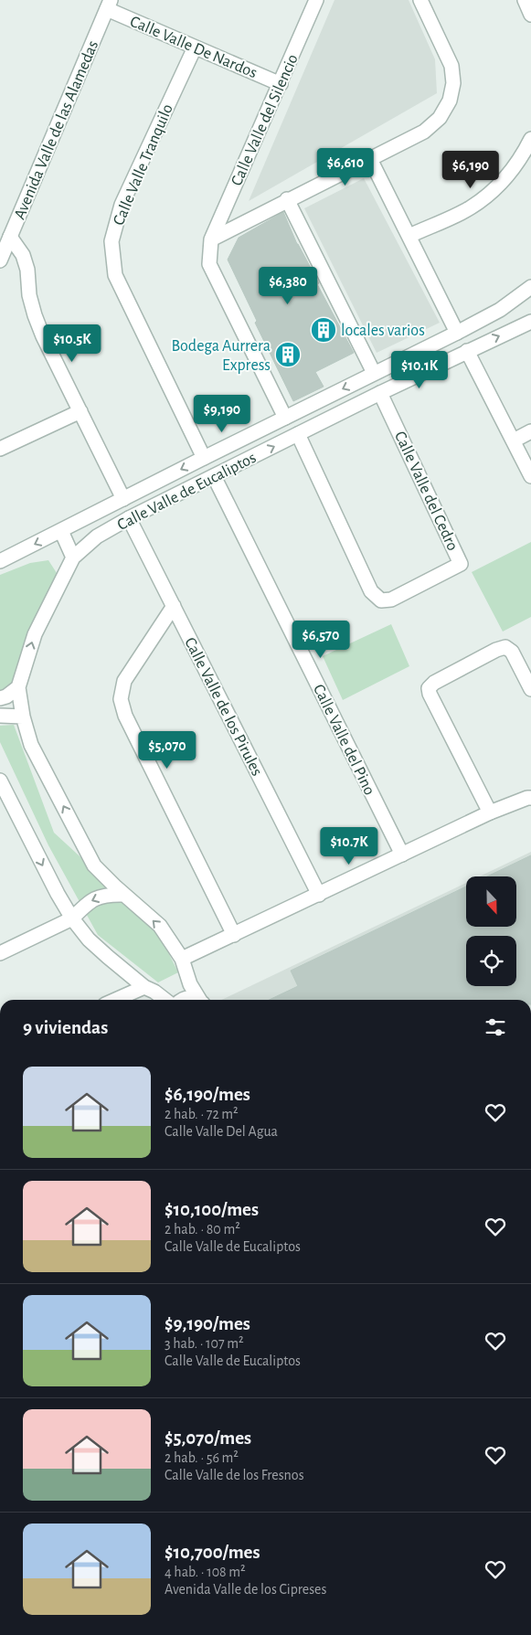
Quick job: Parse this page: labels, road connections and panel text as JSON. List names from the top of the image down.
{
  "streets": {
    "street": [
      "Calle Valle De Nardos",
      "Calle Valle del Silencio",
      "Avenida Valle de las Alamedas",
      "Calle Valle Tranquilo",
      "Calle Valle de Eucaliptos",
      "Calle Valle del Cedro",
      "Calle Valle de los Pirules",
      "Calle Valle del Pino"
    ]
  },
  "crossings": [
    ["Calle Valle De Nardos", "Calle Valle del Silencio"],
    ["Calle Valle De Nardos", "Avenida Valle de las Alamedas"],
    ["Calle Valle De Nardos", "Calle Valle Tranquilo"],
    ["Calle Valle del Silencio", "Calle Valle de Eucaliptos"],
    ["Calle Valle Tranquilo", "Calle Valle de Eucaliptos"],
    ["Calle Valle de Eucaliptos", "Calle Valle del Cedro"],
    ["Calle Valle de Eucaliptos", "Calle Valle de los Pirules"],
    ["Calle Valle de Eucaliptos", "Calle Valle del Pino"]
  ],
  "places": {
    "building": ["locales varios", "Bodega Aurrera Express"]
  },
  "north": "bottom",
  "page": {
    "price": [
      "$6,610",
      "$6,190",
      "$6,380",
      "$10.5K",
      "$10.1K",
      "$9,190",
      "$6,570",
      "$5,070",
      "$10.7K"
    ],
    "heading": "9 viviendas",
    "list": [
      {
        "name": "$6,190/mes",
        "note": "2 hab. · 72 m² · Calle Valle Del Agua"
      },
      {
        "name": "$10,100/mes",
        "note": "2 hab. · 80 m² · Calle Valle de Eucaliptos"
      },
      {
        "name": "$9,190/mes",
        "note": "3 hab. · 107 m² · Calle Valle de Eucaliptos"
      },
      {
        "name": "$5,070/mes",
        "note": "2 hab. · 56 m² · Calle Valle de los Fresnos"
      },
      {
        "name": "$10,700/mes",
        "note": "4 hab. · 108 m² · Avenida Valle de los Cipreses"
      }
    ]
  }
}
